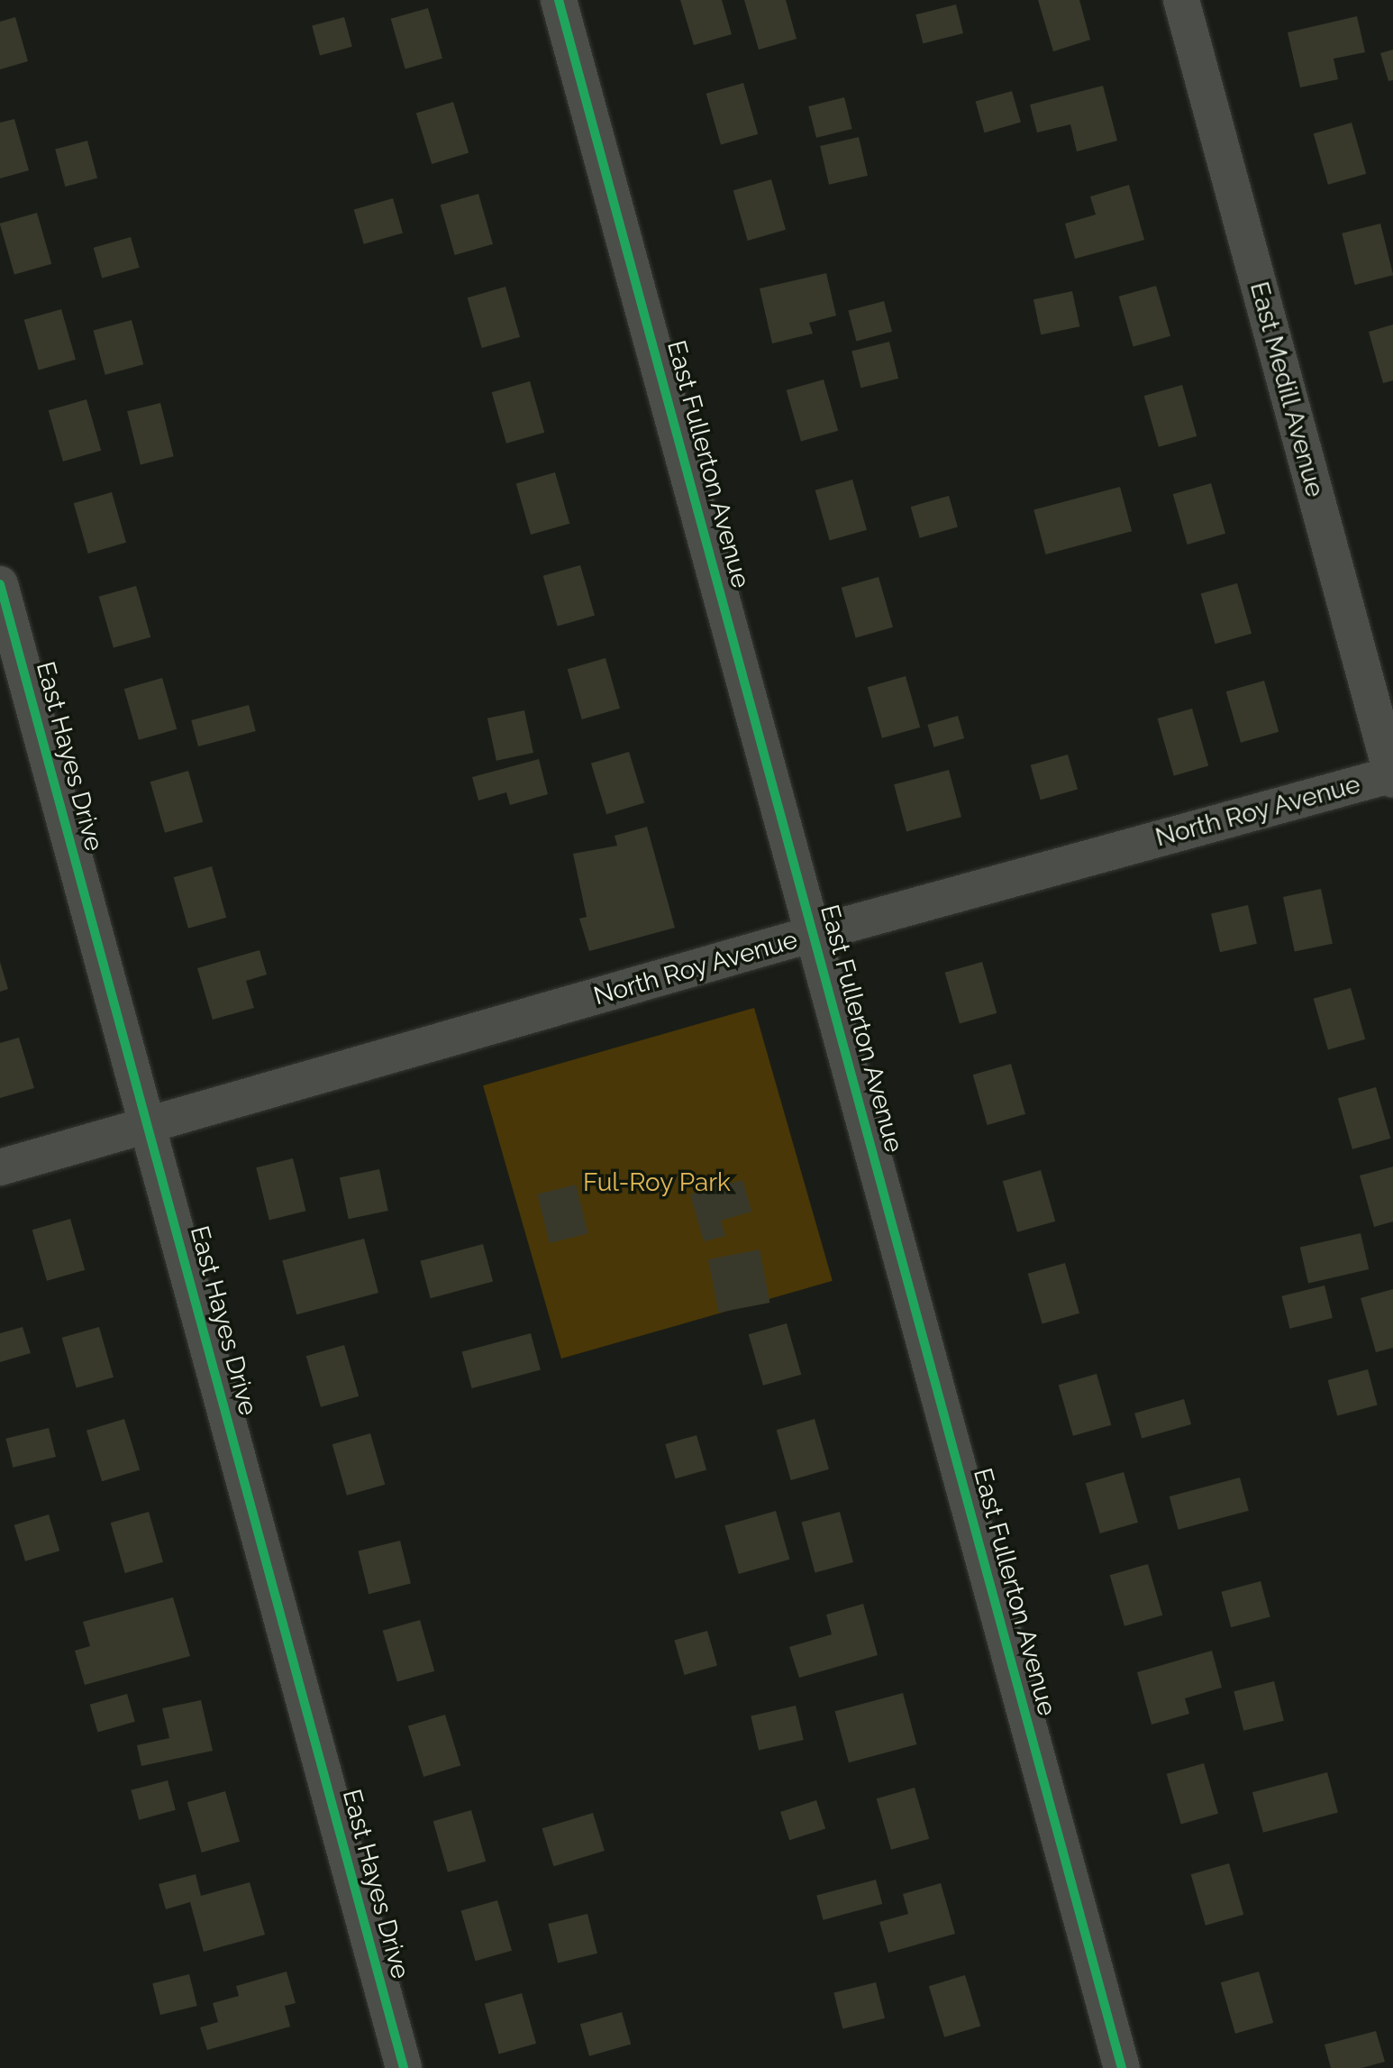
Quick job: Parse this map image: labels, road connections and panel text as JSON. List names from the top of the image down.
{
  "streets": {
    "street": [
      "East Medill Avenue",
      "East Fullerton Avenue",
      "East Hayes Drive",
      "North Roy Avenue"
    ]
  },
  "crossings": [
    ["East Medill Avenue", "North Roy Avenue"],
    ["East Fullerton Avenue", "North Roy Avenue"],
    ["East Hayes Drive", "North Roy Avenue"]
  ],
  "parks": ["Ful-Roy Park"]
}
